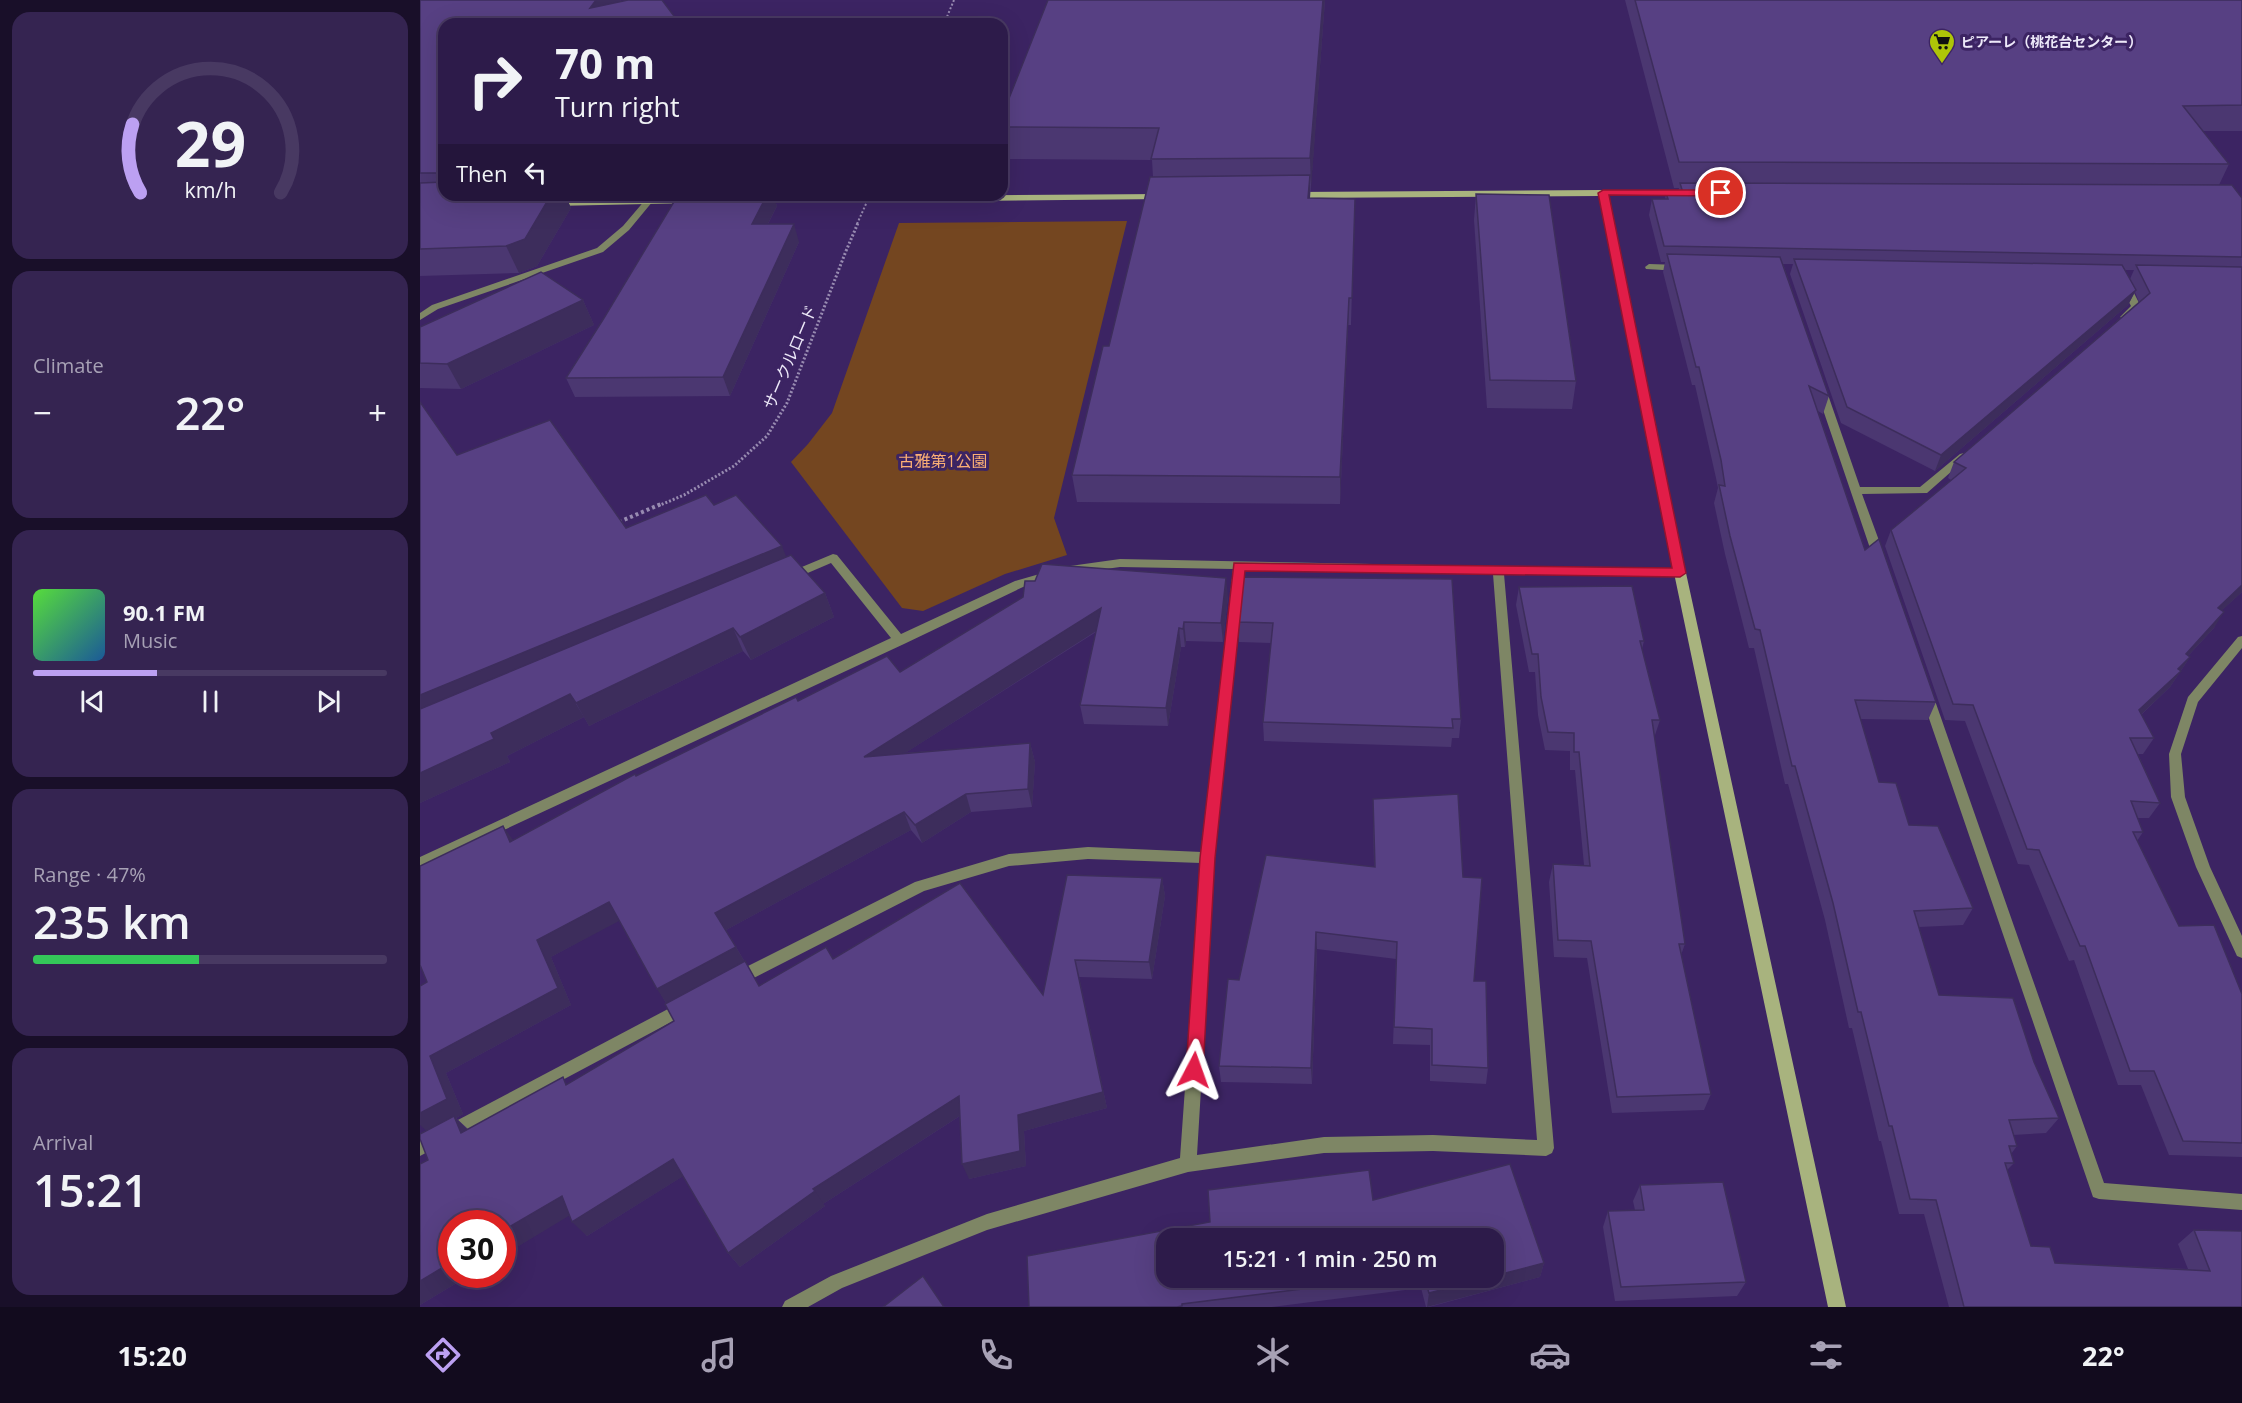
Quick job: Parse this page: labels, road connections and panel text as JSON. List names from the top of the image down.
{
  "streets": {
    "path": ["サークルロード"]
  },
  "parks": ["古雅第1公園"],
  "places": {
    "supermarket": ["ピアーレ（桃花台センター）"]
  },
  "page": {
    "turn": ["70 m", "Turn right"],
    "then": "Then",
    "tile": [
      "Climate",
      ["Range · 47%", "235 km"],
      ["Arrival", "15:21"]
    ],
    "heat": ["−", "22°", "+"],
    "song": ["90.1 FM", "Music"],
    "limit": "30",
    "trip": "15:21 · 1 min · 250 m",
    "tabs": ["15:20", "22°"],
    "gauge": ["29", "km/h"]
  }
}
